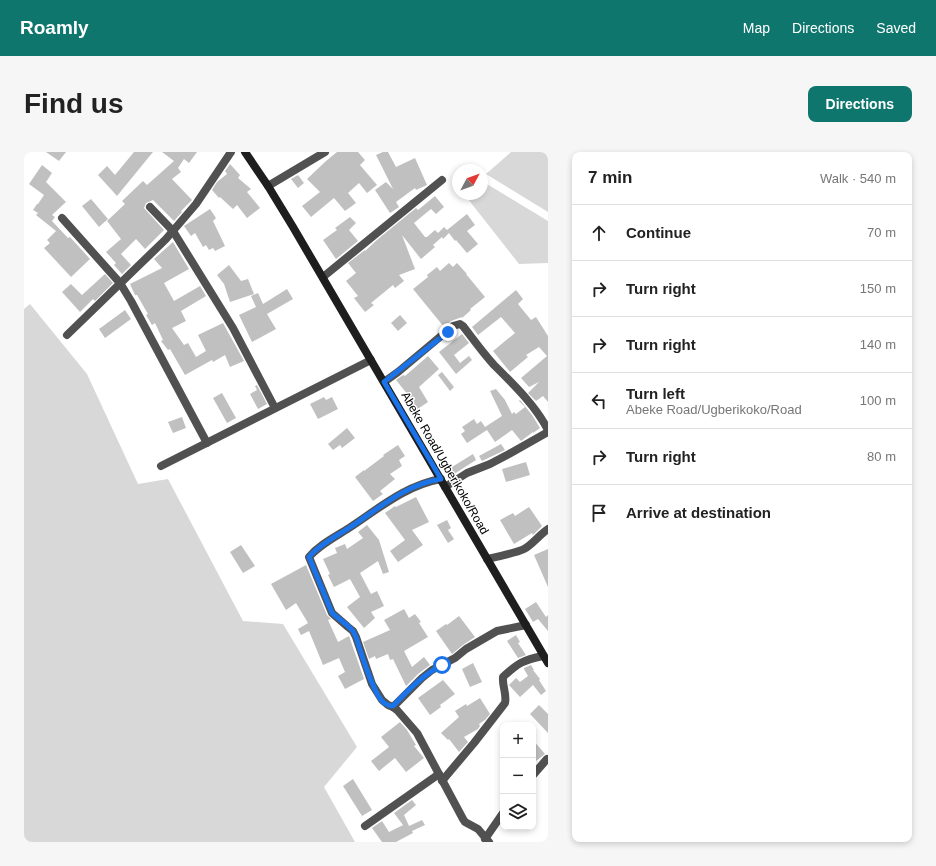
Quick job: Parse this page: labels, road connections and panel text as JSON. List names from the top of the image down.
{
  "streets": {
    "street": ["Abeke Road/Ugberikoko/Road"]
  },
  "north": "top right",
  "page": {
    "header": "Roamly",
    "nav": ["Map", "Directions", "Saved"],
    "buttons": "Directions",
    "title": "Find us",
    "heading": ["7 min", "Walk · 540 m"],
    "list": [
      ["Continue", "70 m"],
      ["Turn right", "150 m"],
      ["Turn right", "140 m"],
      ["Turn left", "Abeke Road/Ugberikoko/Road", "100 m"],
      ["Turn right", "80 m"],
      "Arrive at destination"
    ],
    "map_buttons": ["+", "−"]
  }
}
